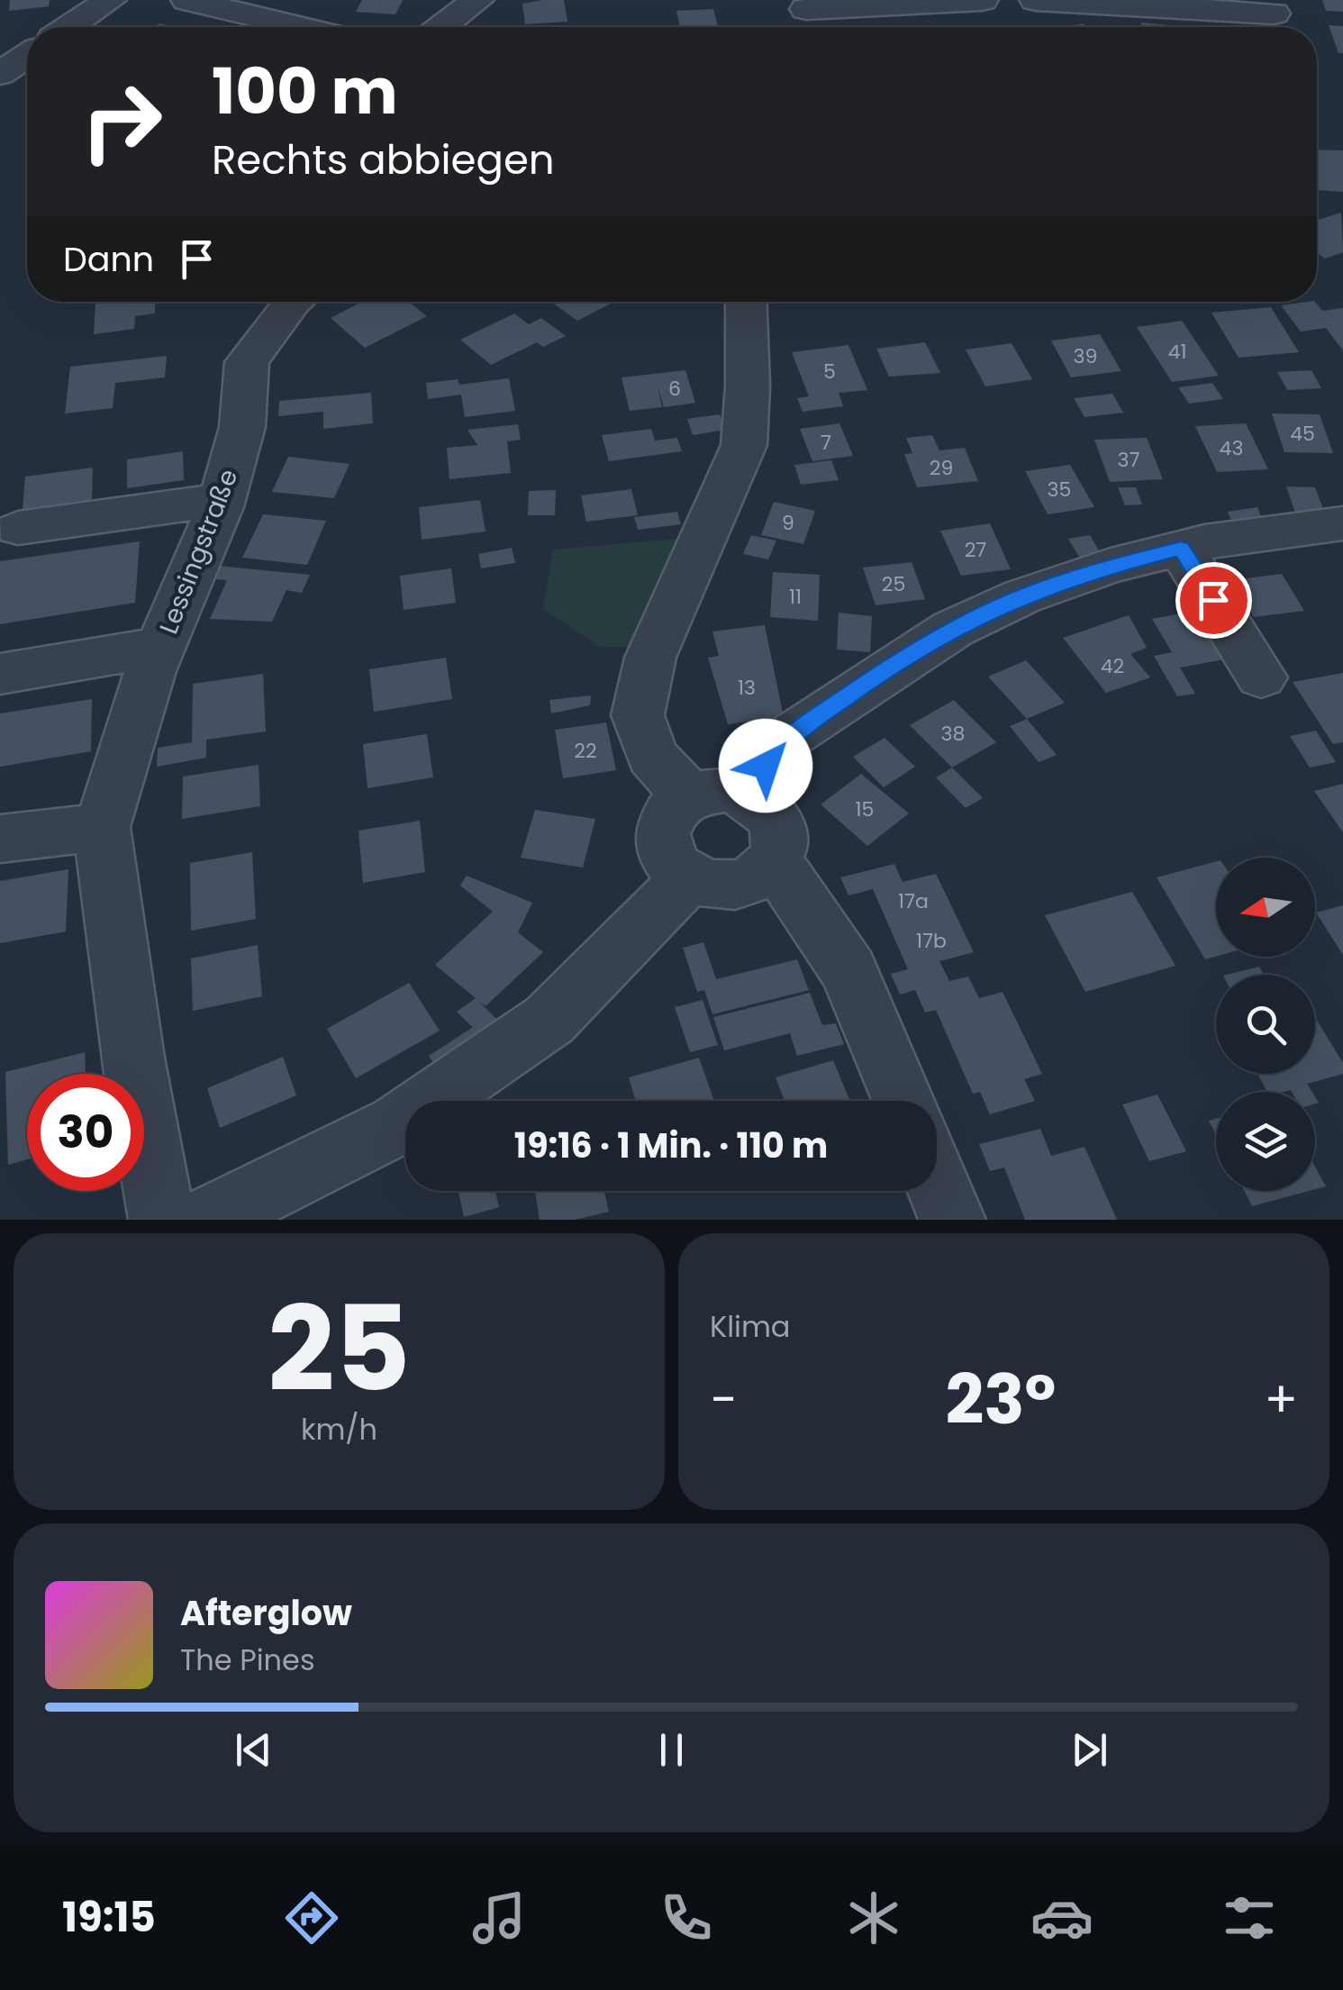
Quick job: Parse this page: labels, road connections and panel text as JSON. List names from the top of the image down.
{
  "streets": {
    "street": ["Lessingstraße"]
  },
  "house_numbers": [
    "41",
    "39",
    "5",
    "6",
    "45",
    "7",
    "43",
    "37",
    "29",
    "35",
    "9",
    "27",
    "25",
    "11",
    "42",
    "13",
    "38",
    "22",
    "15",
    "17a",
    "17b"
  ],
  "north": "left",
  "page": {
    "turn": ["100 m", "Rechts abbiegen"],
    "then": "Dann",
    "limit": "30",
    "trip": "19:16 · 1 Min. · 110 m",
    "tile": [
      ["25", "km/h"],
      "Klima"
    ],
    "heat": ["−", "23°", "+"],
    "song": ["Afterglow", "The Pines"],
    "tabs": "19:15"
  }
}
